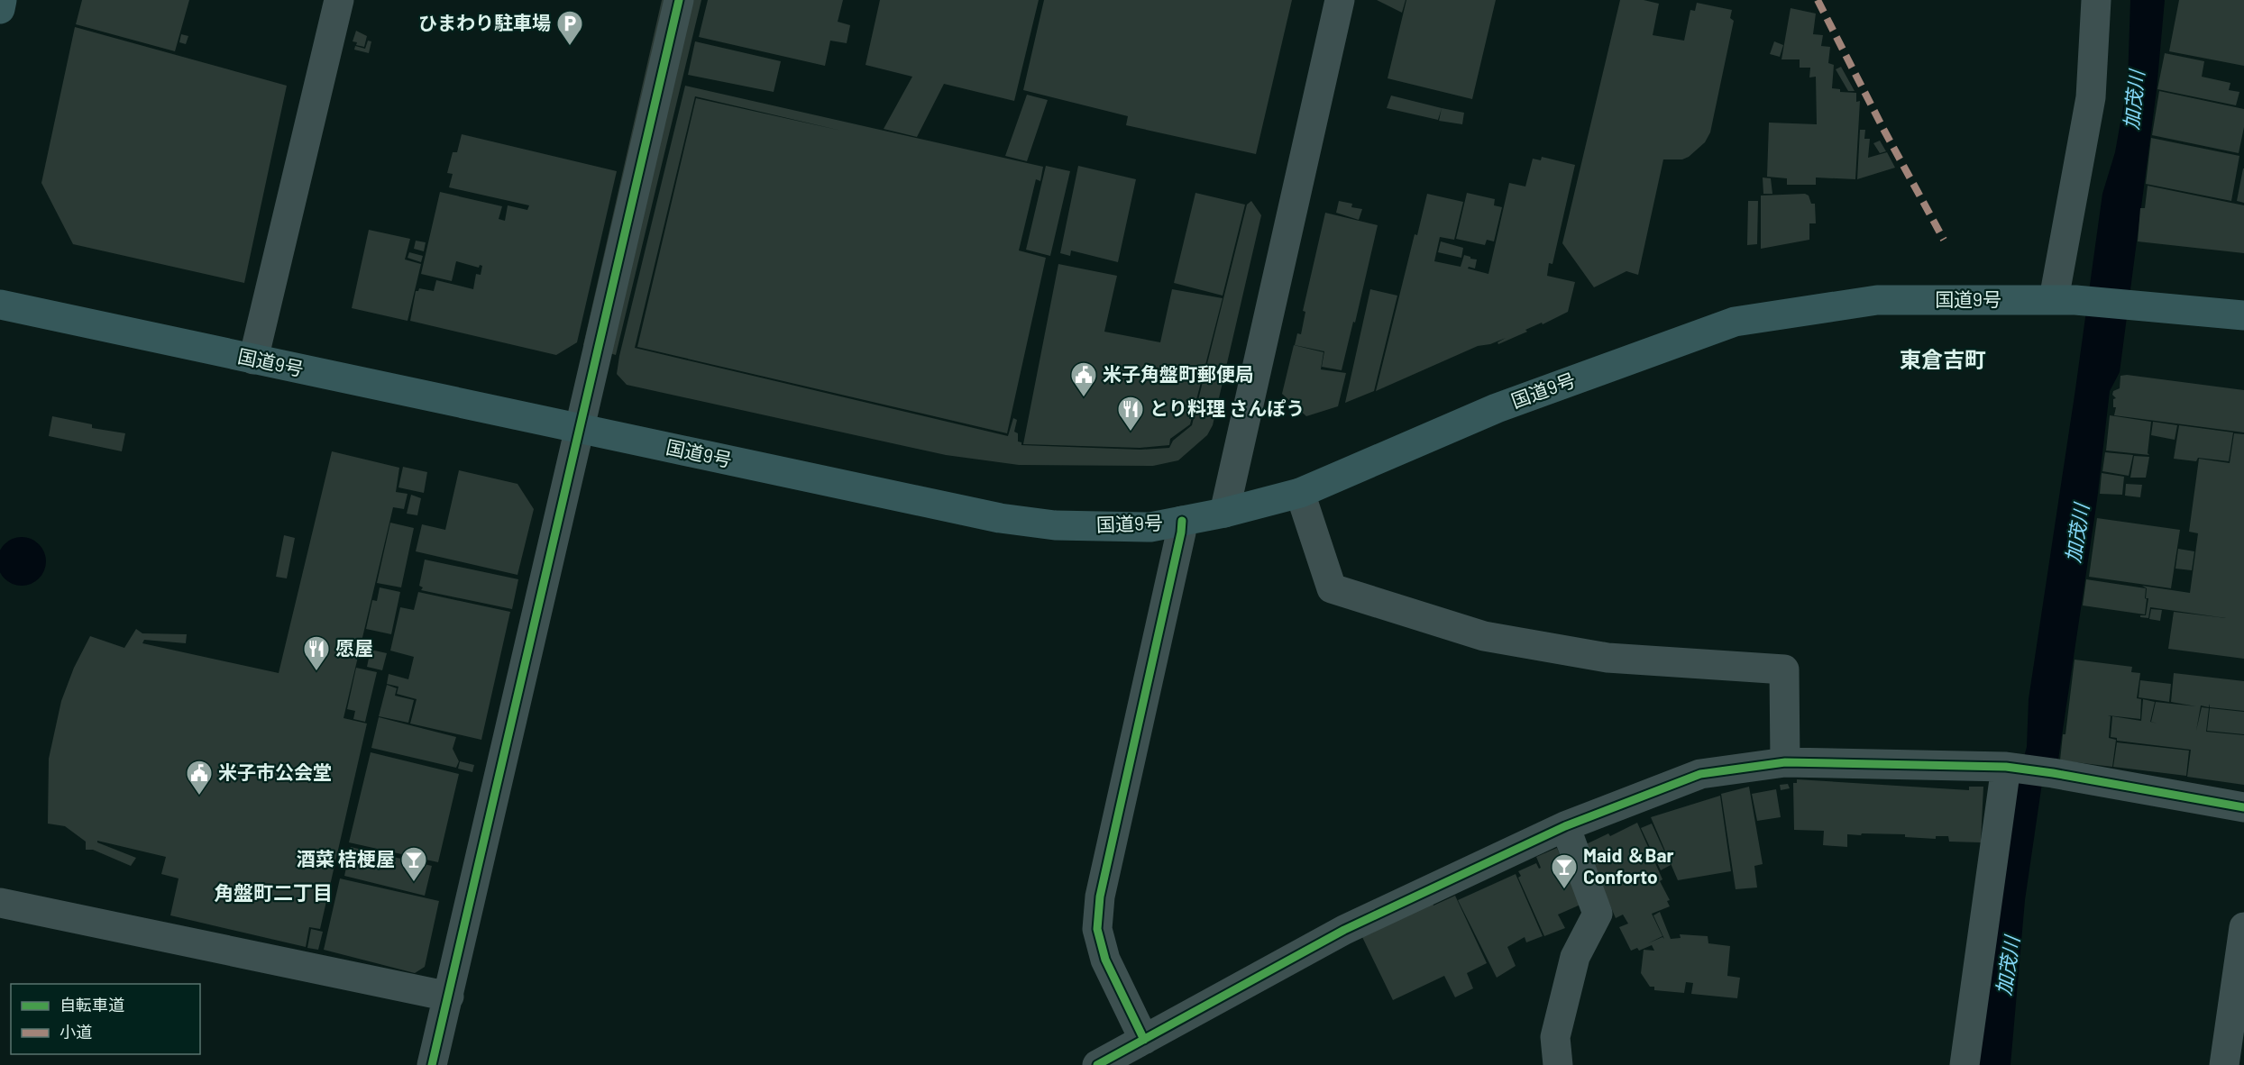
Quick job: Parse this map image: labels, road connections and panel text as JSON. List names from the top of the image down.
{
  "streets": {
    "highway": ["国道9号"]
  },
  "districts": ["東倉吉町", "角盤町二丁目"],
  "water": ["加茂川"],
  "places": {
    "parking": ["ひまわり駐車場"],
    "public building": ["米子角盤町郵便局", "米子市公会堂"],
    "restaurant": ["とり料理 さんぽう", "愿屋"],
    "bar": ["酒菜 桔梗屋", "Maid ＆Bar Conforto"]
  },
  "legend": ["自転車道", "小道"]
}
